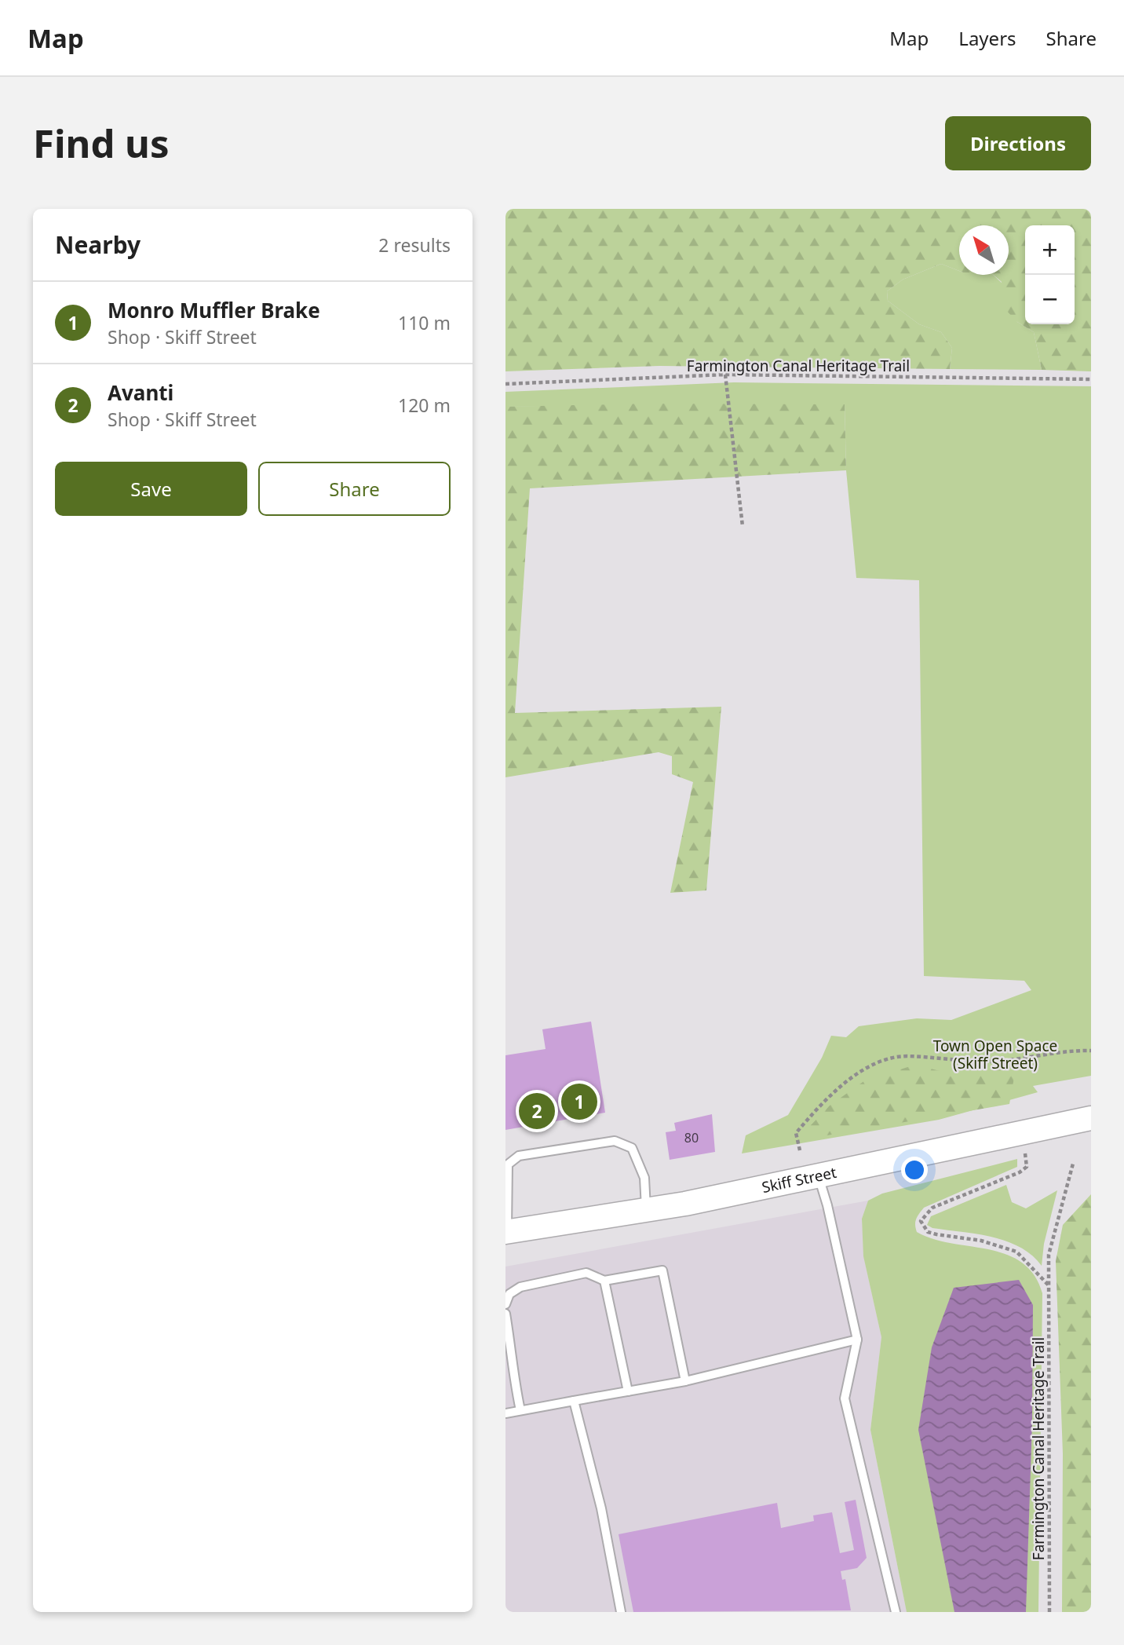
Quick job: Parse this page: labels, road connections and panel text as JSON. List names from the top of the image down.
{
  "streets": {
    "main road": ["Skiff Street"],
    "path": ["Farmington Canal Heritage Trail"]
  },
  "parks": ["Town Open Space (Skiff Street)"],
  "house_numbers": ["80"],
  "north": "top left",
  "page": {
    "header": "Map",
    "nav": ["Map", "Layers", "Share"],
    "buttons": [
      "Directions",
      ["Save", "Share"]
    ],
    "title": "Find us",
    "heading": ["Nearby", "2 results"],
    "map_buttons": ["+", "−"],
    "list": [
      {
        "mark": "1",
        "name": "Monro Muffler Brake",
        "note": "Shop · Skiff Street",
        "value": "110 m"
      },
      {
        "mark": "2",
        "name": "Avanti",
        "note": "Shop · Skiff Street",
        "value": "120 m"
      }
    ],
    "pins": ["1", "2"]
  }
}
